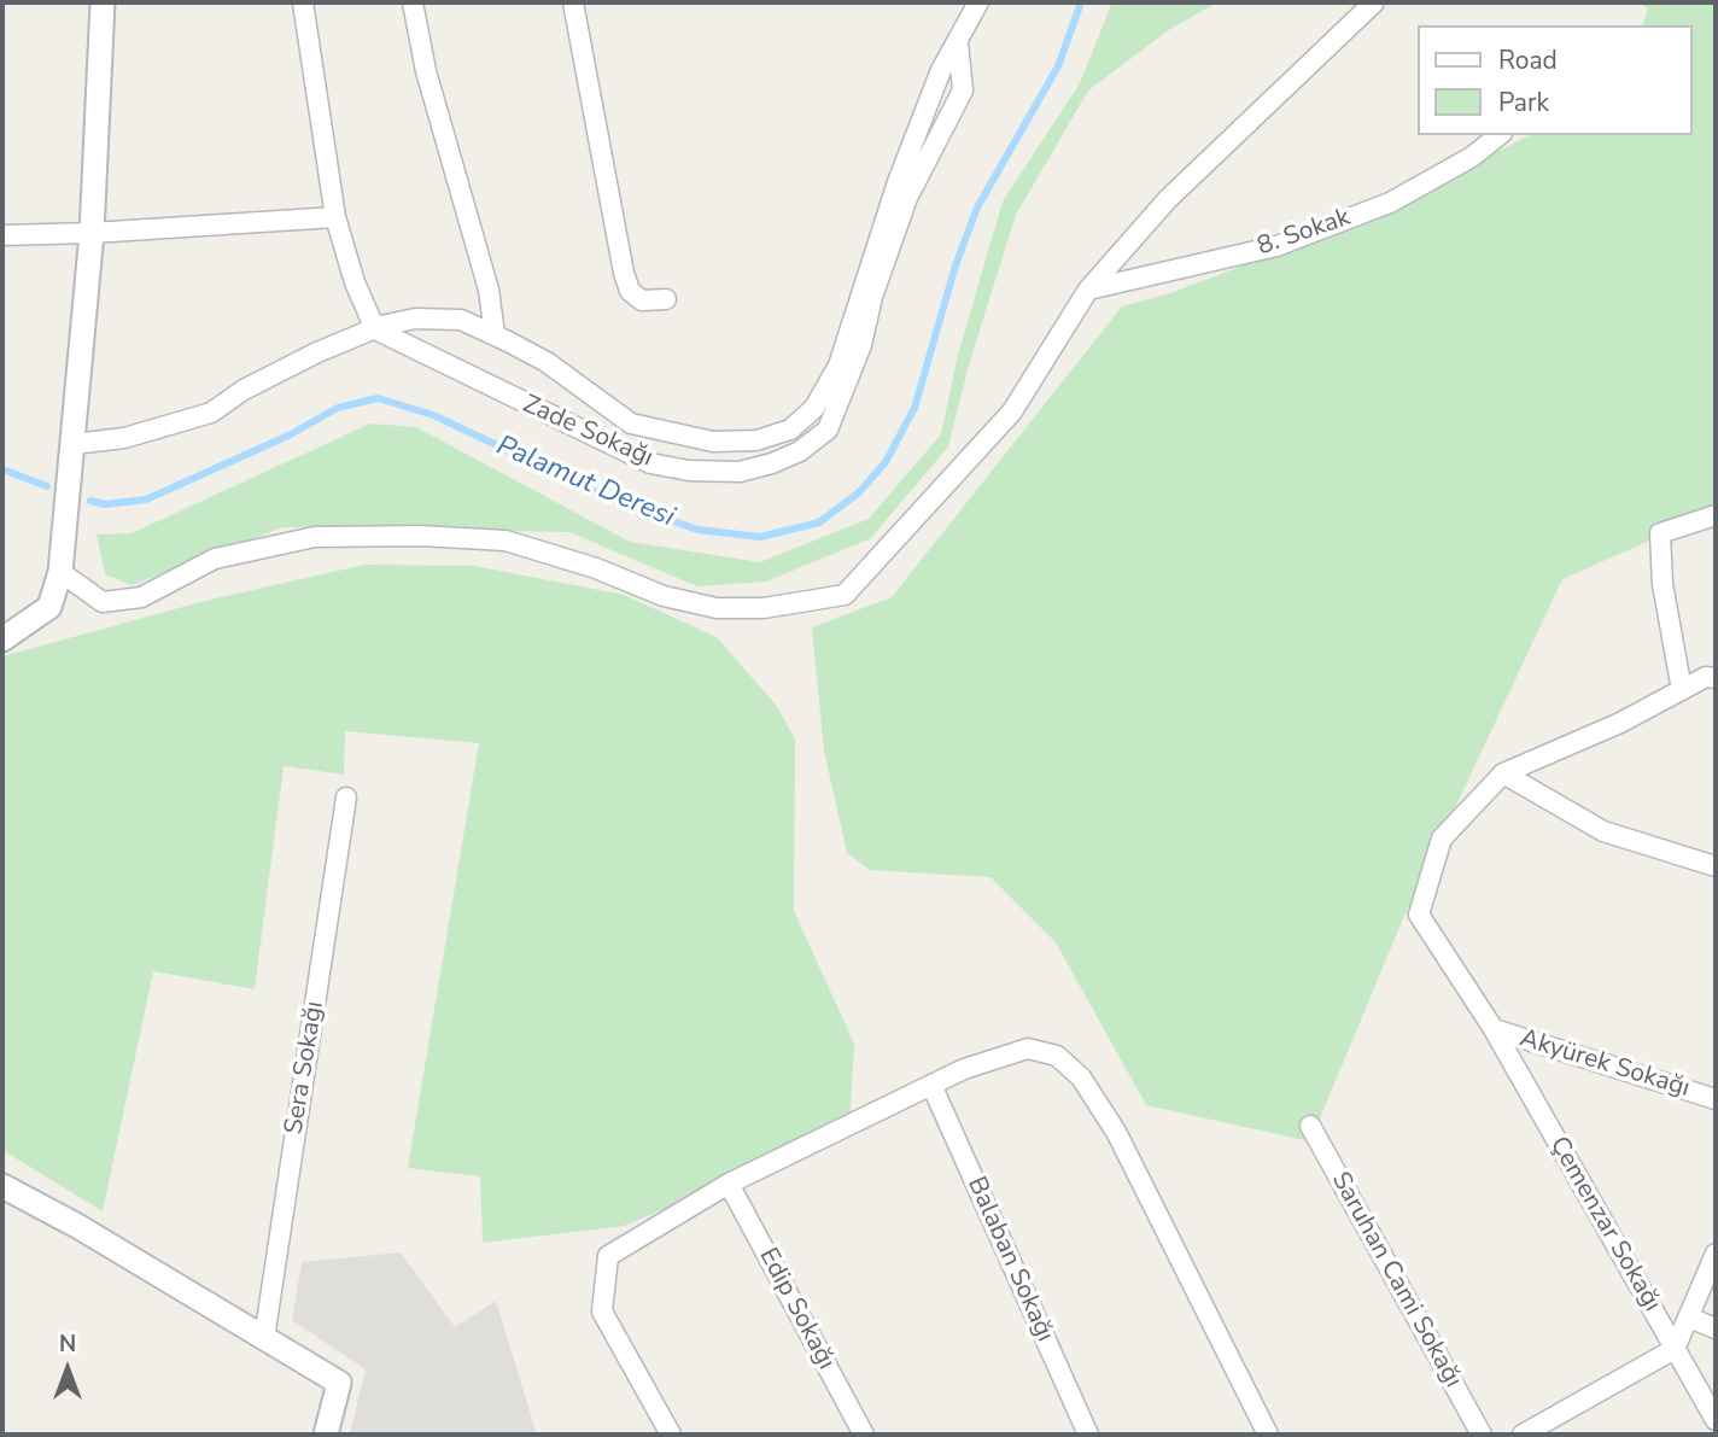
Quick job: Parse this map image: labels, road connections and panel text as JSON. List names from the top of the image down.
{
  "streets": {
    "street": [
      "8. Sokak",
      "Zade Sokağı",
      "Akyürek Sokağı",
      "Sera Sokağı",
      "Çemenzar Sokağı",
      "Balaban Sokağı",
      "Saruhan Cami Sokağı",
      "Edip Sokağı"
    ]
  },
  "crossings": [
    ["Akyürek Sokağı", "Çemenzar Sokağı"]
  ],
  "water": ["Palamut Deresi"],
  "legend": ["Road", "Park"],
  "north": "top"
}
